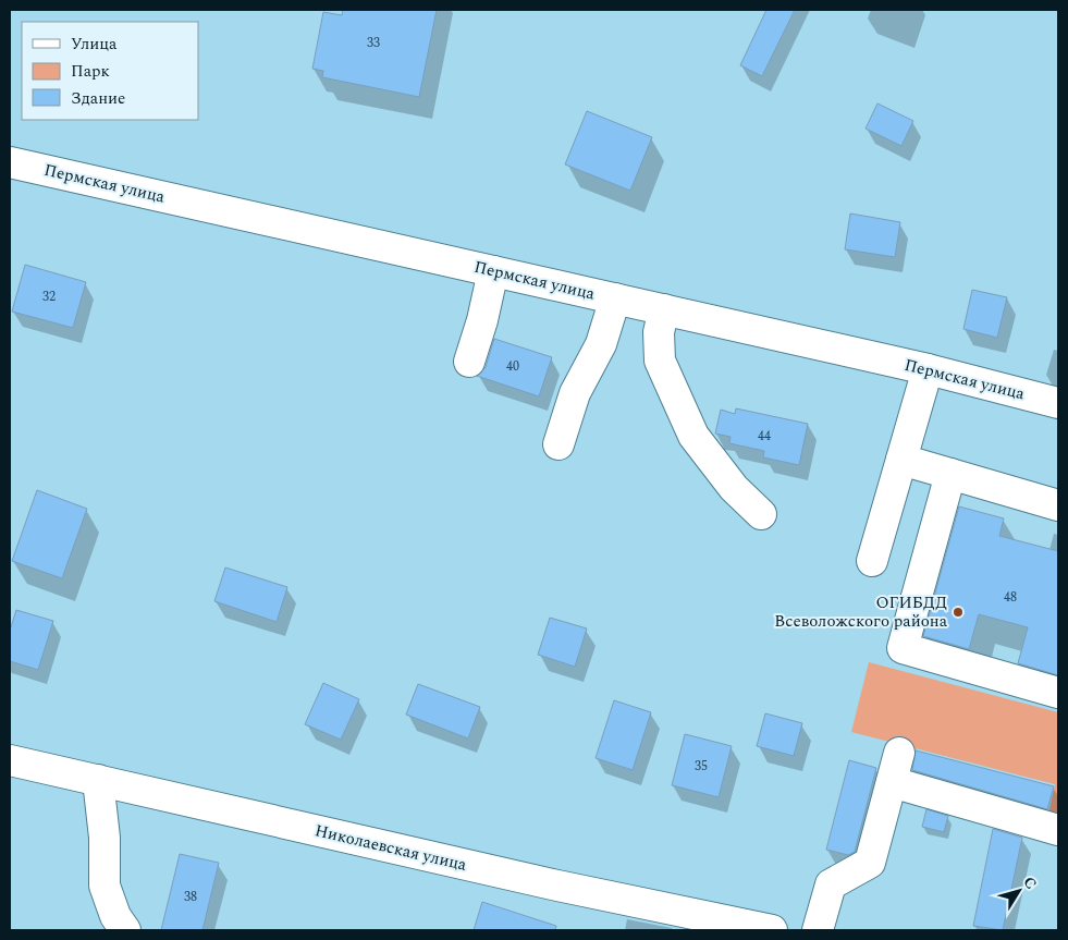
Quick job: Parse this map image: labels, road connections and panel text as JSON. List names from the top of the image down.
{
  "streets": {
    "street": ["Пермская улица", "Николаевская улица"]
  },
  "places": ["ОГИБДД Всеволожского района"],
  "house_numbers": [
    "33",
    "32",
    "40",
    "44",
    "48",
    "35",
    "38"
  ],
  "legend": ["Улица", "Парк", "Здание"],
  "north": "top right"
}
